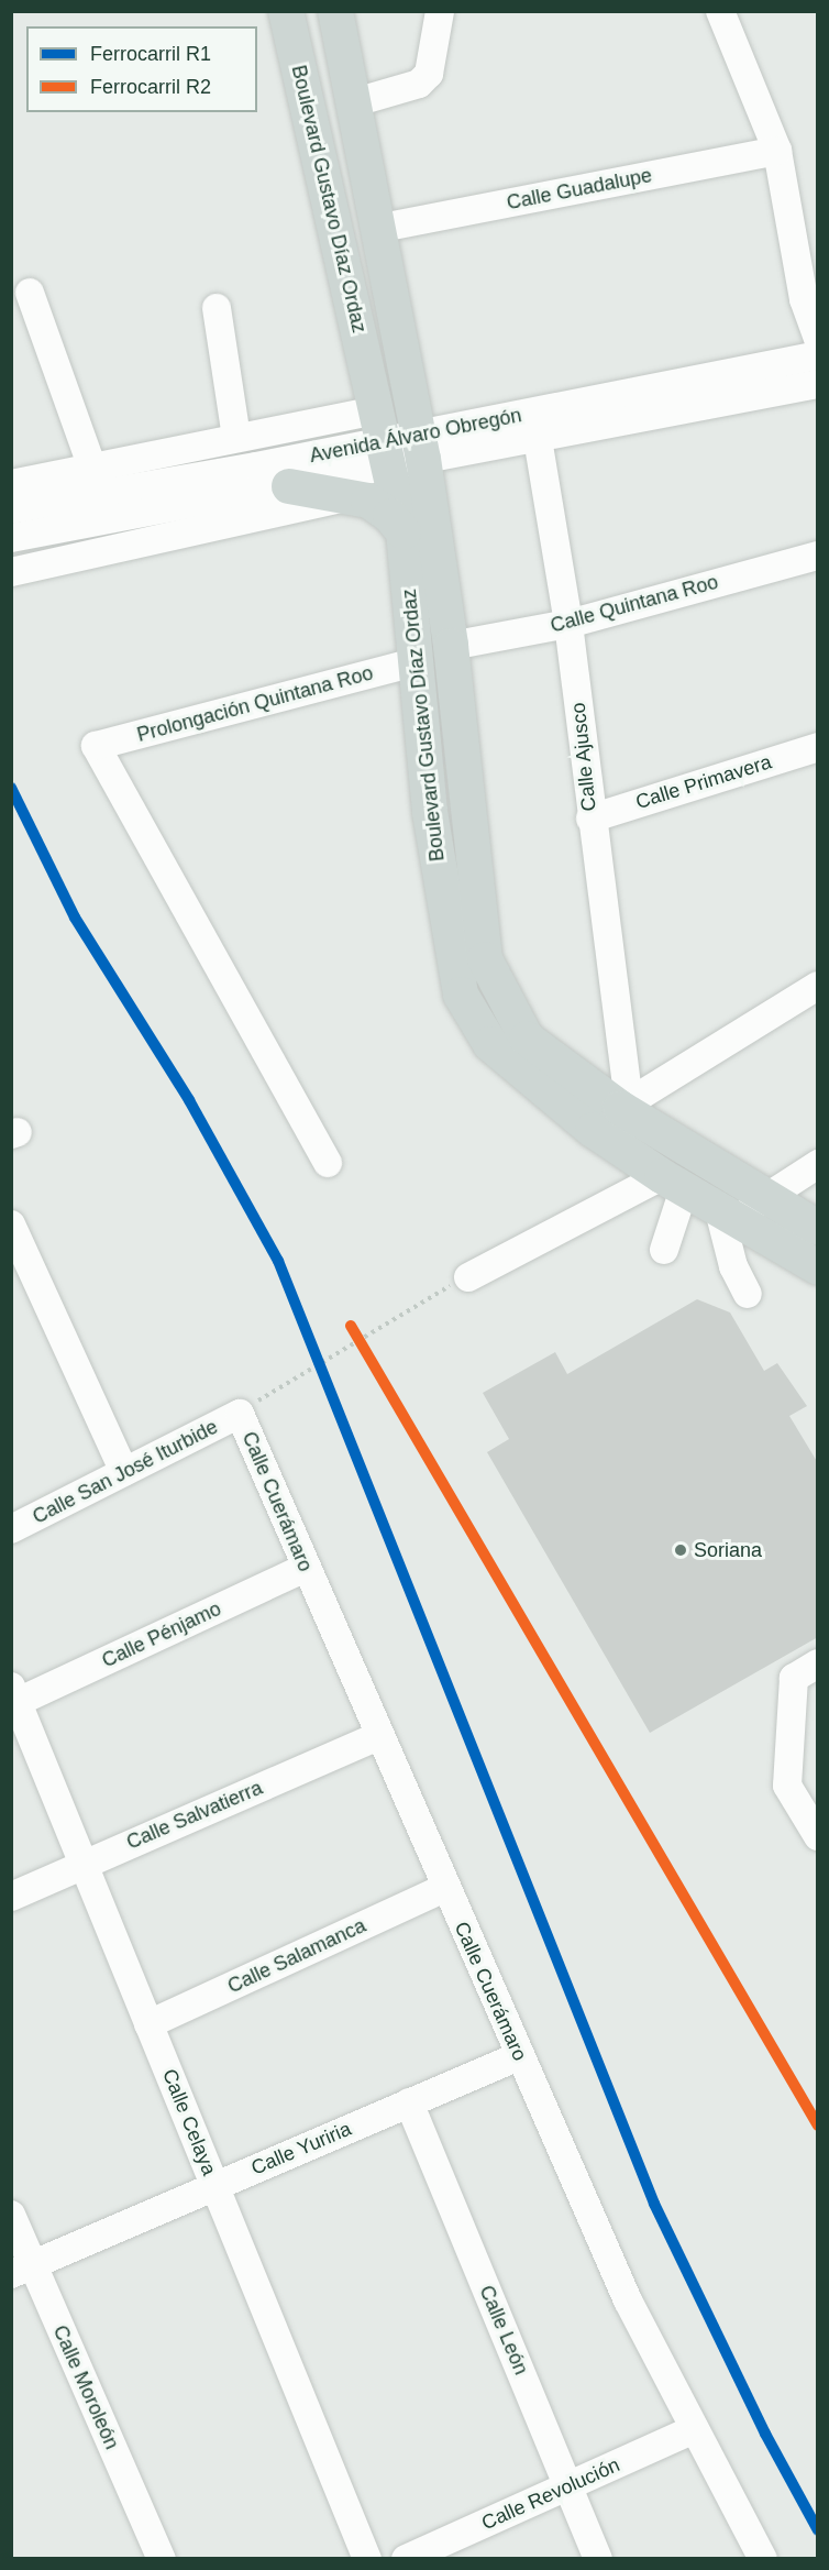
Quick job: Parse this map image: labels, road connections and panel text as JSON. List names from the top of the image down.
{
  "streets": {
    "main road": ["Boulevard Gustavo Díaz Ordaz"],
    "street": [
      "Calle Guadalupe",
      "Avenida Álvaro Obregón",
      "Calle Quintana Roo",
      "Prolongación Quintana Roo",
      "Calle Ajusco",
      "Calle Primavera",
      "Calle San José Iturbide",
      "Calle Cuerámaro",
      "Calle Pénjamo",
      "Calle Salvatierra",
      "Calle Salamanca",
      "Calle Celaya",
      "Calle Yuriria",
      "Calle León",
      "Calle Moroleón",
      "Calle Revolución"
    ]
  },
  "crossings": [
    ["Calle Guadalupe", "Boulevard Gustavo Díaz Ordaz"],
    ["Boulevard Gustavo Díaz Ordaz", "Avenida Álvaro Obregón"],
    ["Boulevard Gustavo Díaz Ordaz", "Calle Quintana Roo"],
    ["Boulevard Gustavo Díaz Ordaz", "Prolongación Quintana Roo"],
    ["Boulevard Gustavo Díaz Ordaz", "Calle Ajusco"],
    ["Avenida Álvaro Obregón", "Calle Ajusco"],
    ["Calle Quintana Roo", "Calle Ajusco"],
    ["Calle Ajusco", "Calle Primavera"],
    ["Calle San José Iturbide", "Calle Cuerámaro"],
    ["Calle Cuerámaro", "Calle Pénjamo"],
    ["Calle Cuerámaro", "Calle Salvatierra"],
    ["Calle Cuerámaro", "Calle Salamanca"],
    ["Calle Cuerámaro", "Calle Yuriria"],
    ["Calle Cuerámaro", "Calle Revolución"],
    ["Calle Pénjamo", "Calle Celaya"],
    ["Calle Salvatierra", "Calle Celaya"],
    ["Calle Salamanca", "Calle Celaya"],
    ["Calle Celaya", "Calle Yuriria"],
    ["Calle Yuriria", "Calle León"],
    ["Calle Yuriria", "Calle Moroleón"],
    ["Calle León", "Calle Revolución"]
  ],
  "places": ["Soriana"],
  "lines": ["rail line R1", "rail line R2"],
  "legend": ["Ferrocarril R1", "Ferrocarril R2"]
}
